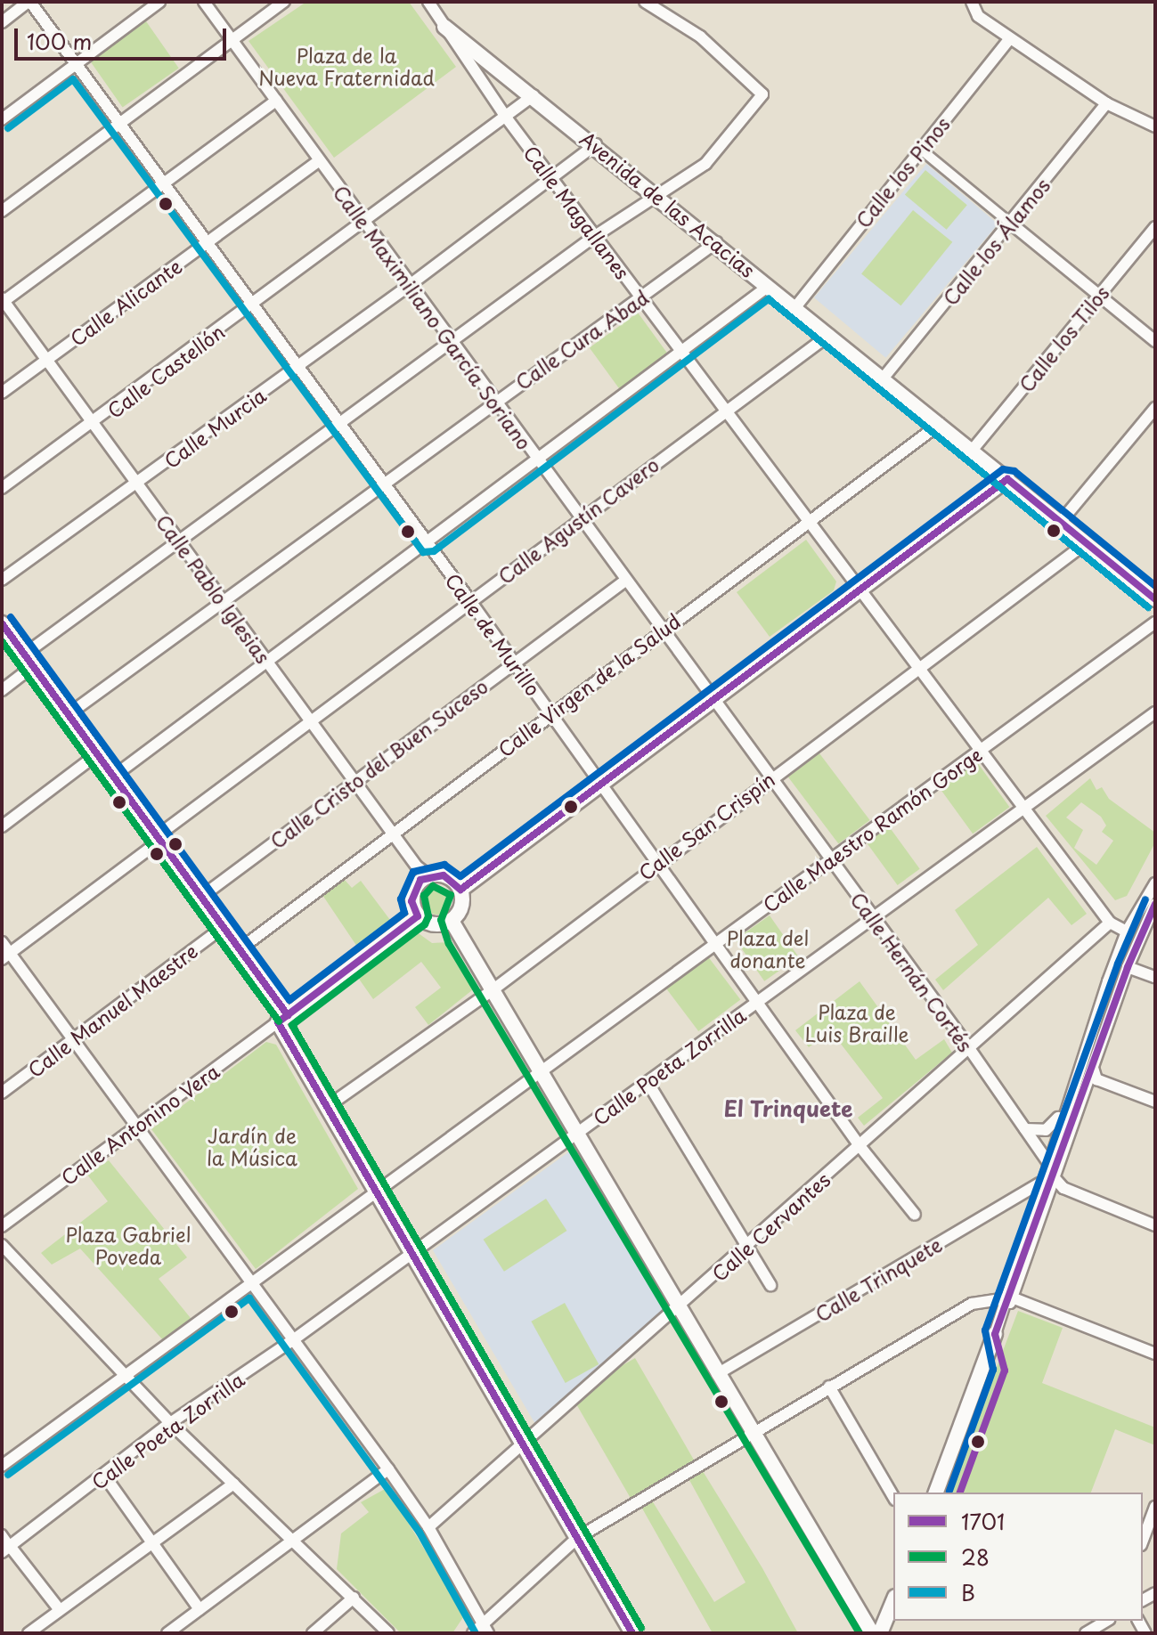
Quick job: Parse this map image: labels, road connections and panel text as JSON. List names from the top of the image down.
{
  "streets": {
    "street": [
      "Calle los Pinos",
      "Avenida de las Acacias",
      "Calle Magallanes",
      "Calle los Álamos",
      "Calle Alicante",
      "Calle Maximiliano García Soriano",
      "Calle los Tilos",
      "Calle Cura Abad",
      "Calle Castellón",
      "Calle Murcia",
      "Calle Agustín Cavero",
      "Calle Pablo Iglesias",
      "Calle de Murillo",
      "Calle Virgen de la Salud",
      "Calle Cristo del Buen Suceso",
      "Calle San Crispín",
      "Calle Maestro Ramón Gorge",
      "Calle Hernán Cortés",
      "Calle Manuel Maestre",
      "Calle Poeta Zorrilla",
      "Calle Antonino Vera",
      "Calle Cervantes",
      "Calle Trinquete"
    ]
  },
  "crossings": [
    ["Calle los Pinos", "Avenida de las Acacias"],
    ["Avenida de las Acacias", "Calle Magallanes"],
    ["Avenida de las Acacias", "Calle los Álamos"],
    ["Avenida de las Acacias", "Calle los Tilos"],
    ["Avenida de las Acacias", "Calle Cura Abad"],
    ["Avenida de las Acacias", "Calle Castellón"],
    ["Avenida de las Acacias", "Calle Murcia"],
    ["Avenida de las Acacias", "Calle Agustín Cavero"],
    ["Avenida de las Acacias", "Calle Virgen de la Salud"],
    ["Avenida de las Acacias", "Calle San Crispín"],
    ["Calle Magallanes", "Calle Cura Abad"],
    ["Calle Magallanes", "Calle Castellón"],
    ["Calle Magallanes", "Calle Murcia"],
    ["Calle Magallanes", "Calle Agustín Cavero"],
    ["Calle Magallanes", "Calle Virgen de la Salud"],
    ["Calle Magallanes", "Calle San Crispín"],
    ["Calle Magallanes", "Calle Maestro Ramón Gorge"],
    ["Calle Magallanes", "Calle Poeta Zorrilla"],
    ["Calle Magallanes", "Calle Cervantes"],
    ["Calle Alicante", "Calle Maximiliano García Soriano"],
    ["Calle Alicante", "Calle Pablo Iglesias"],
    ["Calle Alicante", "Calle de Murillo"],
    ["Calle Maximiliano García Soriano", "Calle Cura Abad"],
    ["Calle Maximiliano García Soriano", "Calle Castellón"],
    ["Calle Maximiliano García Soriano", "Calle Murcia"],
    ["Calle Maximiliano García Soriano", "Calle Agustín Cavero"],
    ["Calle Maximiliano García Soriano", "Calle Virgen de la Salud"],
    ["Calle Maximiliano García Soriano", "Calle Cristo del Buen Suceso"],
    ["Calle Maximiliano García Soriano", "Calle Hernán Cortés"],
    ["Calle Cura Abad", "Calle Pablo Iglesias"],
    ["Calle Cura Abad", "Calle de Murillo"],
    ["Calle Castellón", "Calle Pablo Iglesias"],
    ["Calle Castellón", "Calle de Murillo"],
    ["Calle Murcia", "Calle Pablo Iglesias"],
    ["Calle Murcia", "Calle de Murillo"],
    ["Calle Agustín Cavero", "Calle Pablo Iglesias"],
    ["Calle Agustín Cavero", "Calle de Murillo"],
    ["Calle Pablo Iglesias", "Calle Virgen de la Salud"],
    ["Calle Pablo Iglesias", "Calle Cristo del Buen Suceso"],
    ["Calle de Murillo", "Calle Virgen de la Salud"],
    ["Calle de Murillo", "Calle Cristo del Buen Suceso"],
    ["Calle de Murillo", "Calle San Crispín"],
    ["Calle de Murillo", "Calle Maestro Ramón Gorge"],
    ["Calle de Murillo", "Calle Poeta Zorrilla"],
    ["Calle de Murillo", "Calle Cervantes"],
    ["Calle San Crispín", "Calle Hernán Cortés"],
    ["Calle Maestro Ramón Gorge", "Calle Hernán Cortés"],
    ["Calle Hernán Cortés", "Calle Poeta Zorrilla"],
    ["Calle Hernán Cortés", "Calle Cervantes"]
  ],
  "districts": ["El Trinquete"],
  "parks": [
    "Plaza de la Nueva Fraternidad",
    "Plaza del donante",
    "Plaza de Luis Braille",
    "Jardín de la Música",
    "Plaza Gabriel Poveda"
  ],
  "lines": ["transit line B", "transit line 1701", "transit line 28"],
  "legend": ["1701", "28", "B"],
  "scale_bar": "100 m"
}
